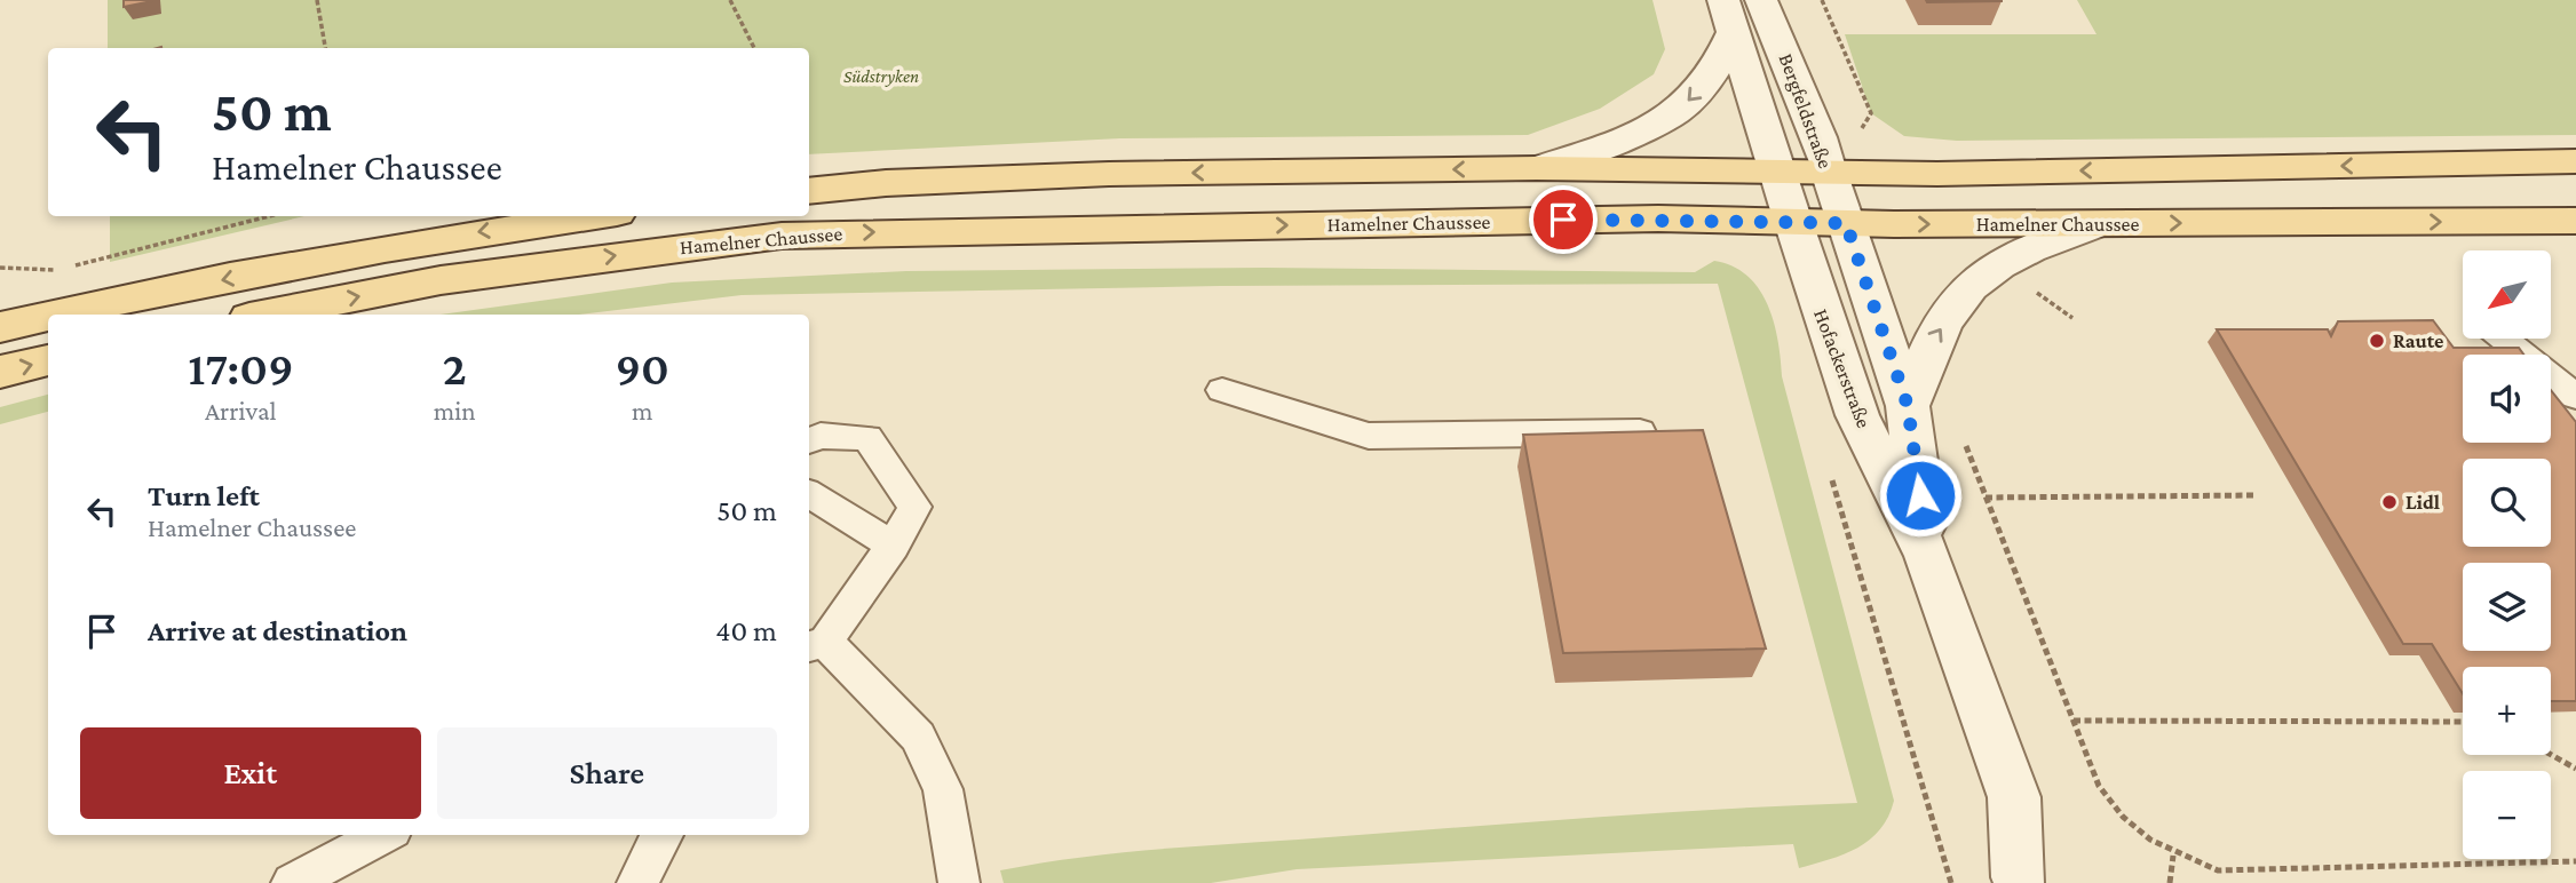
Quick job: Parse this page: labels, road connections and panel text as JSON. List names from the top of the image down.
{
  "streets": {
    "main road": ["Hamelner Chaussee"],
    "street": ["Bergfeldstraße", "Hofackerstraße"]
  },
  "crossings": [
    ["Bergfeldstraße", "Hamelner Chaussee"],
    ["Bergfeldstraße", "Hofackerstraße"],
    ["Hamelner Chaussee", "Hofackerstraße"]
  ],
  "parks": ["Südstryken"],
  "places": ["Raute", "Lidl"],
  "north": "bottom left",
  "page": {
    "turn": ["50 m", "Hamelner Chaussee"],
    "map_buttons": ["+", "−"],
    "eta": [
      "17:09",
      "Arrival",
      "2",
      "min",
      "90",
      "m"
    ],
    "list": [
      {
        "name": "Turn left",
        "note": "Hamelner Chaussee",
        "value": "50 m"
      },
      {
        "name": "Arrive at destination",
        "value": "40 m"
      }
    ],
    "buttons": ["Exit", "Share"]
  }
}
